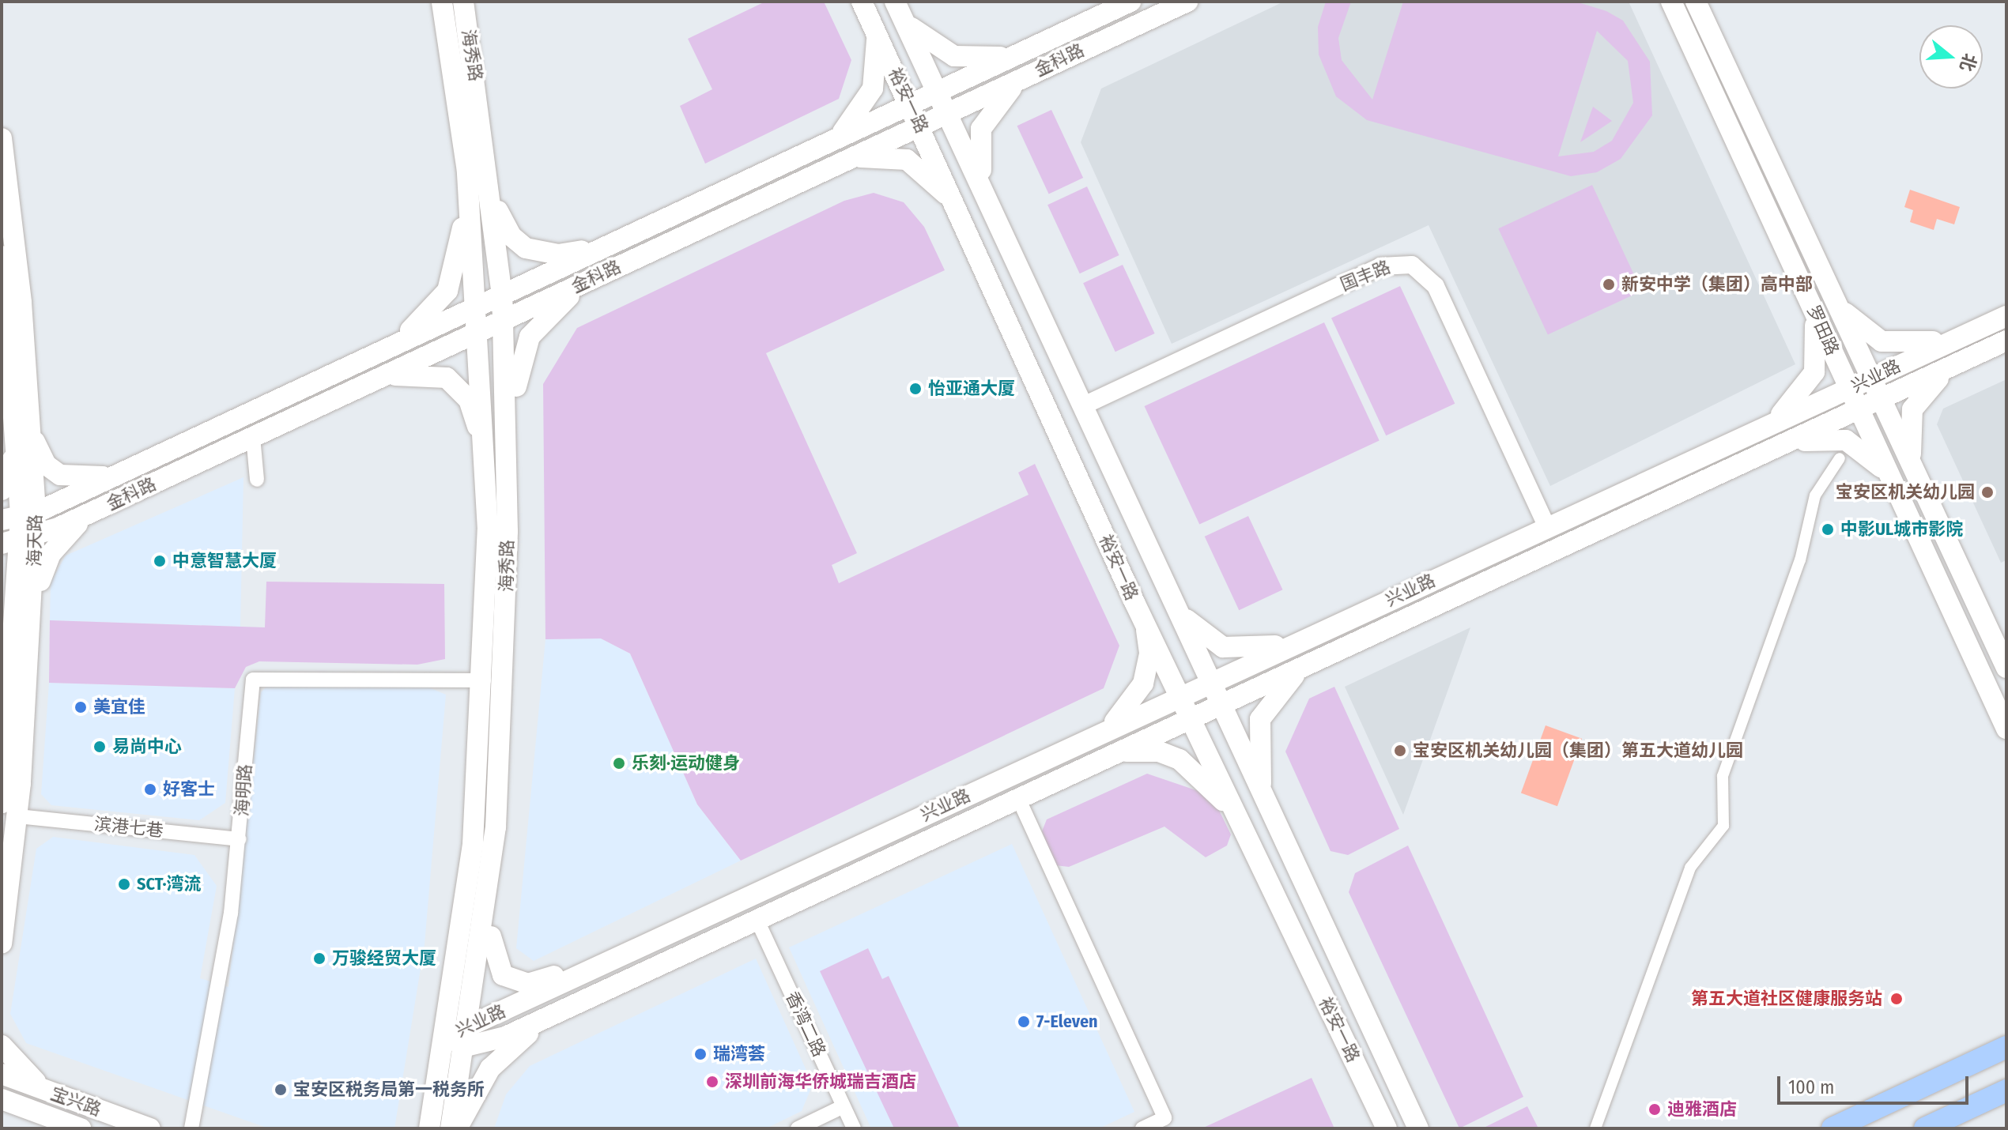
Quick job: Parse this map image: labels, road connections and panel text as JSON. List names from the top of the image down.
{
  "streets": {
    "main road": [
      "海秀路",
      "金科路",
      "裕安一路",
      "罗田路",
      "兴业路",
      "海天路",
      "宝兴路"
    ],
    "street": [
      "国丰路",
      "海明路",
      "滨港七巷",
      "香湾二路"
    ]
  },
  "crossings": [
    ["海秀路", "金科路"],
    ["海秀路", "兴业路"],
    ["海秀路", "海明路"],
    ["金科路", "裕安一路"],
    ["金科路", "海天路"],
    ["裕安一路", "国丰路"],
    ["裕安一路", "兴业路"],
    ["国丰路", "兴业路"],
    ["罗田路", "兴业路"],
    ["兴业路", "香湾二路"],
    ["海天路", "滨港七巷"],
    ["海明路", "滨港七巷"]
  ],
  "places": [
    "新安中学（集团）高中部",
    "怡亚通大厦",
    "宝安区机关幼儿园",
    "中影UL城市影院",
    "中意智慧大厦",
    "美宜佳",
    "易尚中心",
    "宝安区机关幼儿园（集团）第五大道幼儿园",
    "乐刻·运动健身",
    "好客士",
    "SCT·湾流",
    "万骏经贸大厦",
    "第五大道社区健康服务站",
    "7-Eleven",
    "瑞湾荟",
    "深圳前海华侨城瑞吉酒店",
    "宝安区税务局第一税务所",
    "迪雅酒店"
  ],
  "scale_bar": "100 m",
  "north": "right"
}
